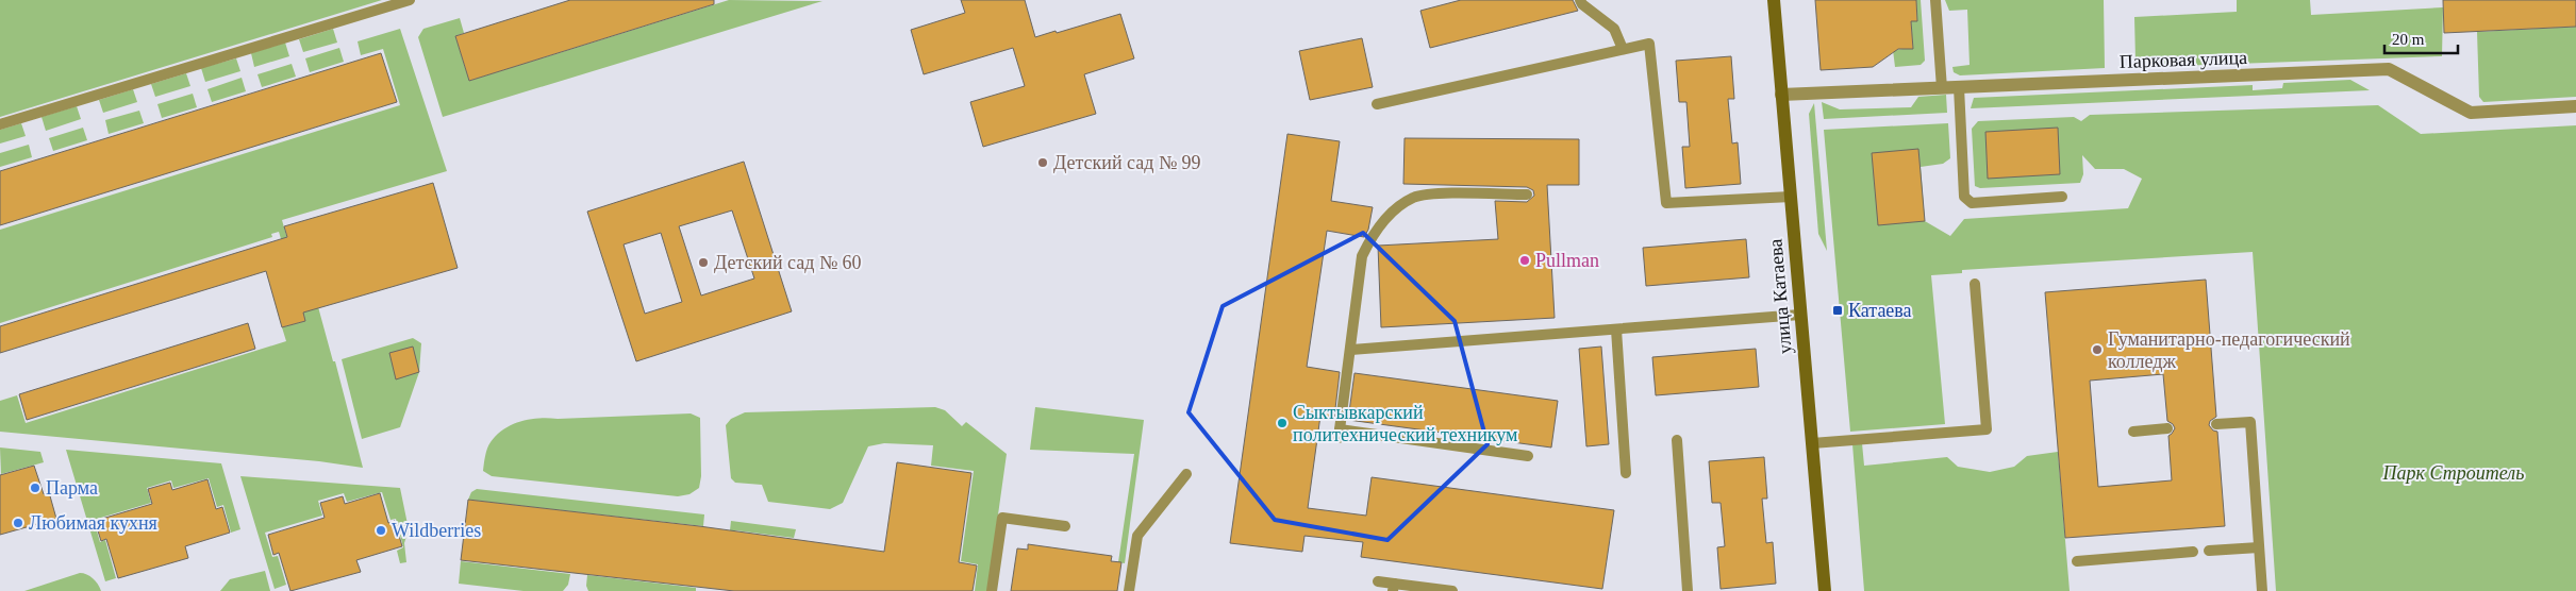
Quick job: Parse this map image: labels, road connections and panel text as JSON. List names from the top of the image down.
{
  "streets": {
    "street": ["Парковая улица", "улица Катаева"]
  },
  "crossings": [
    ["Парковая улица", "улица Катаева"]
  ],
  "parks": ["Парк Строитель"],
  "places": {
    "other": [
      "Детский сад № 99",
      "Pullman",
      "Детский сад № 60",
      "Гуманитарно-педагогический колледж",
      "Сыктывкарский политехнический техникум",
      "Парма",
      "Любимая кухня",
      "Wildberries"
    ],
    "transit": ["Катаева"]
  },
  "scale_bar": "20 m"
}
